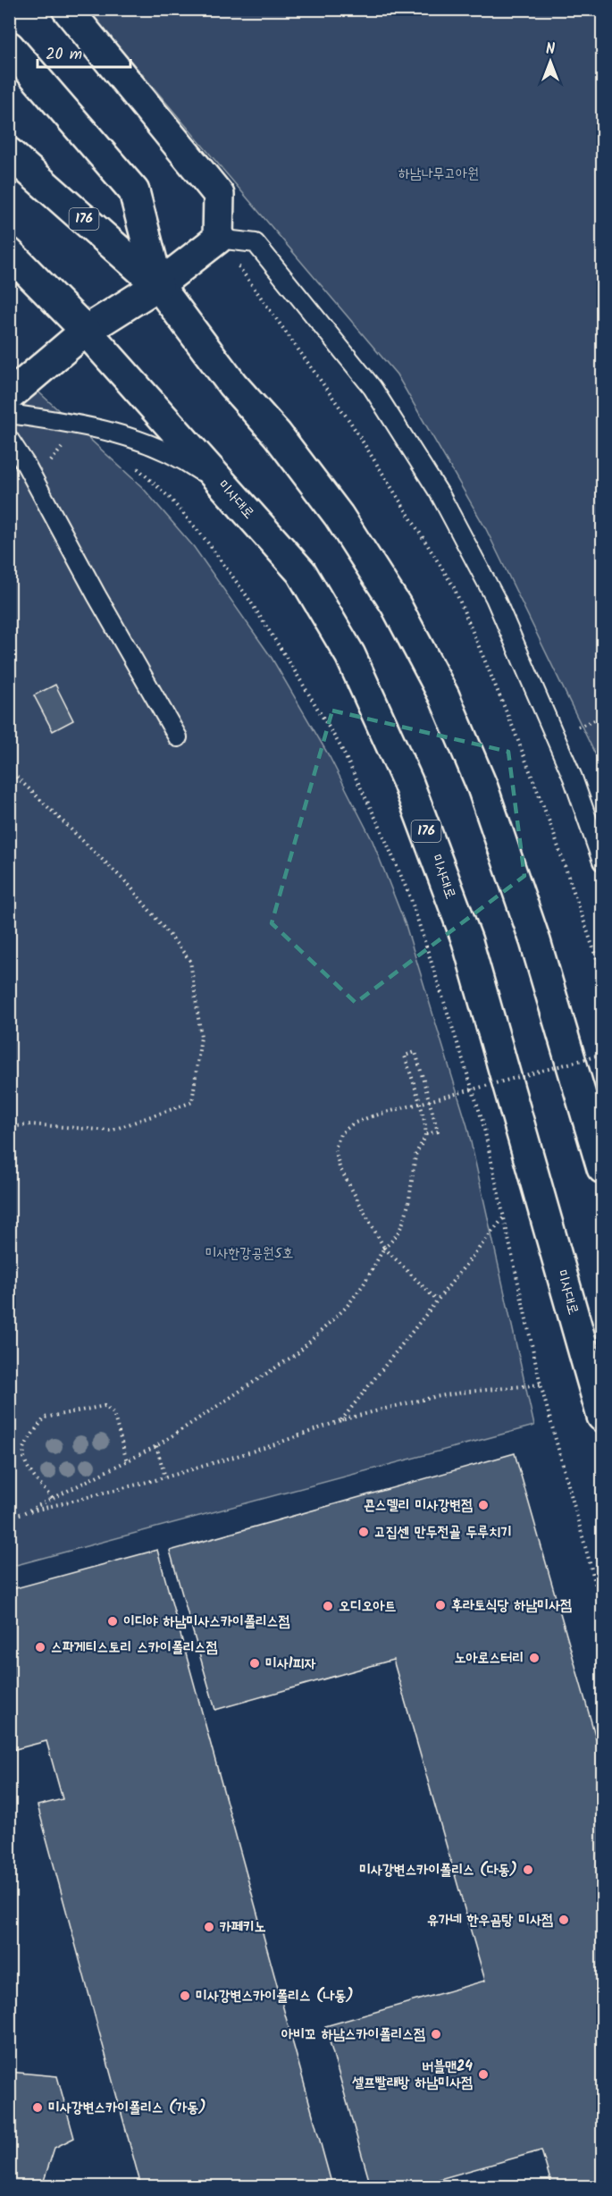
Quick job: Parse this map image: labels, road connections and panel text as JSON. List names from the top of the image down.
{
  "streets": {
    "main road": ["176", "미사대로"]
  },
  "crossings": [
    ["176", "미사대로"]
  ],
  "parks": ["하남나무고아원", "미사한강공원5호"],
  "places": [
    "콘스델리 미사강변점",
    "고집센 만두전골 두루치기",
    "후라토식당 하남미사점",
    "오디오아트",
    "이디야 하남미사스카이폴리스점",
    "스파게티스토리 스카이폴리스점",
    "노아로스터리",
    "미사1피자",
    "미사강변스카이폴리스 (다동)",
    "유가네 한우곰탕 미사점",
    "카페키노",
    "미사강변스카이폴리스 (나동)",
    "아비꼬 하남스카이폴리스점",
    "버블맨24 셀프빨래방 하남미사점",
    "미사강변스카이폴리스 (가동)"
  ],
  "scale_bar": "20 m",
  "north": "top"
}
